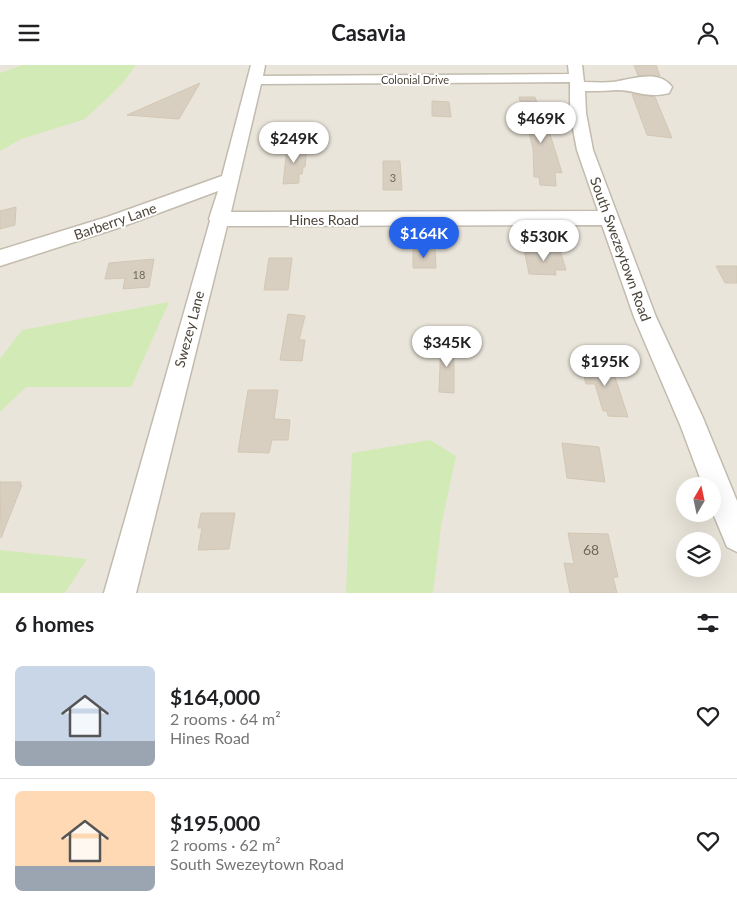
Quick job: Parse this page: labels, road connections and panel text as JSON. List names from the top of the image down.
{
  "streets": {
    "street": [
      "Colonial Drive",
      "Hines Road",
      "Barberry Lane",
      "South Swezeytown Road",
      "Swezey Lane"
    ]
  },
  "crossings": [
    ["Colonial Drive", "South Swezeytown Road"],
    ["Colonial Drive", "Swezey Lane"],
    ["Hines Road", "South Swezeytown Road"],
    ["Hines Road", "Swezey Lane"],
    ["Barberry Lane", "Swezey Lane"]
  ],
  "house_numbers": ["3", "18", "68"],
  "north": "top",
  "page": {
    "header": "Casavia",
    "price": [
      "$469K",
      "$249K",
      "$164K",
      "$530K",
      "$345K",
      "$195K"
    ],
    "heading": "6 homes",
    "list": [
      {
        "name": "$164,000",
        "note": "2 rooms · 64 m² · Hines Road"
      },
      {
        "name": "$195,000",
        "note": "2 rooms · 62 m² · South Swezeytown Road"
      }
    ]
  }
}
